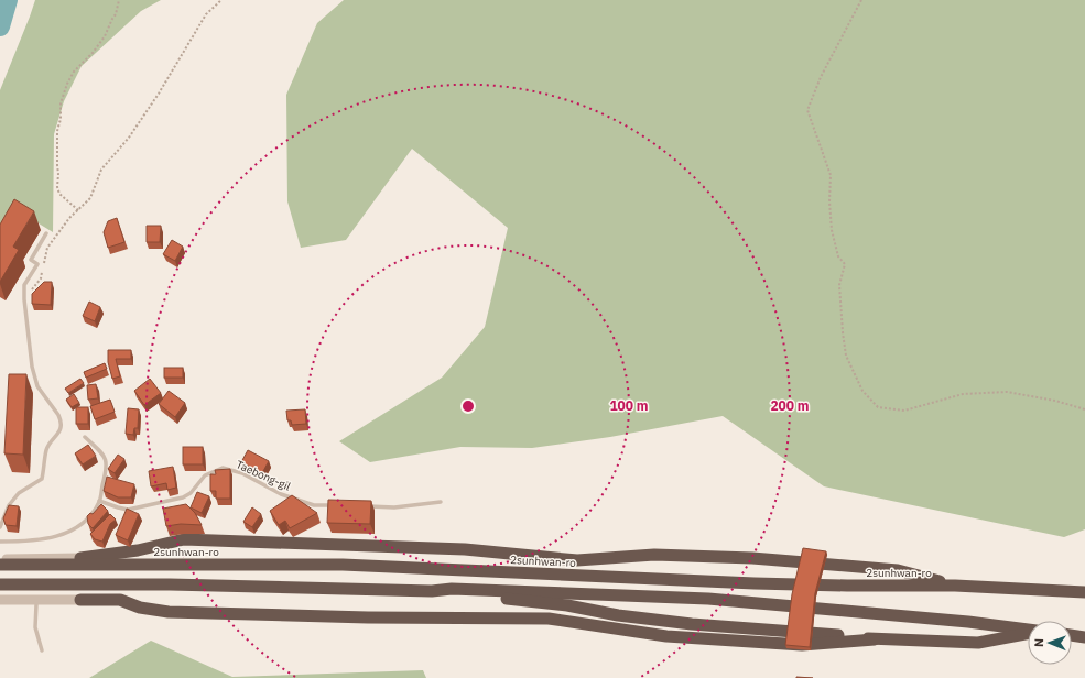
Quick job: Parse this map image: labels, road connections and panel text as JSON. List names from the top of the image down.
{
  "streets": {
    "highway": ["2sunhwan-ro"],
    "lane": ["Taebong-gil"]
  },
  "north": "left",
  "rings": ["100 m", "200 m"]
}
